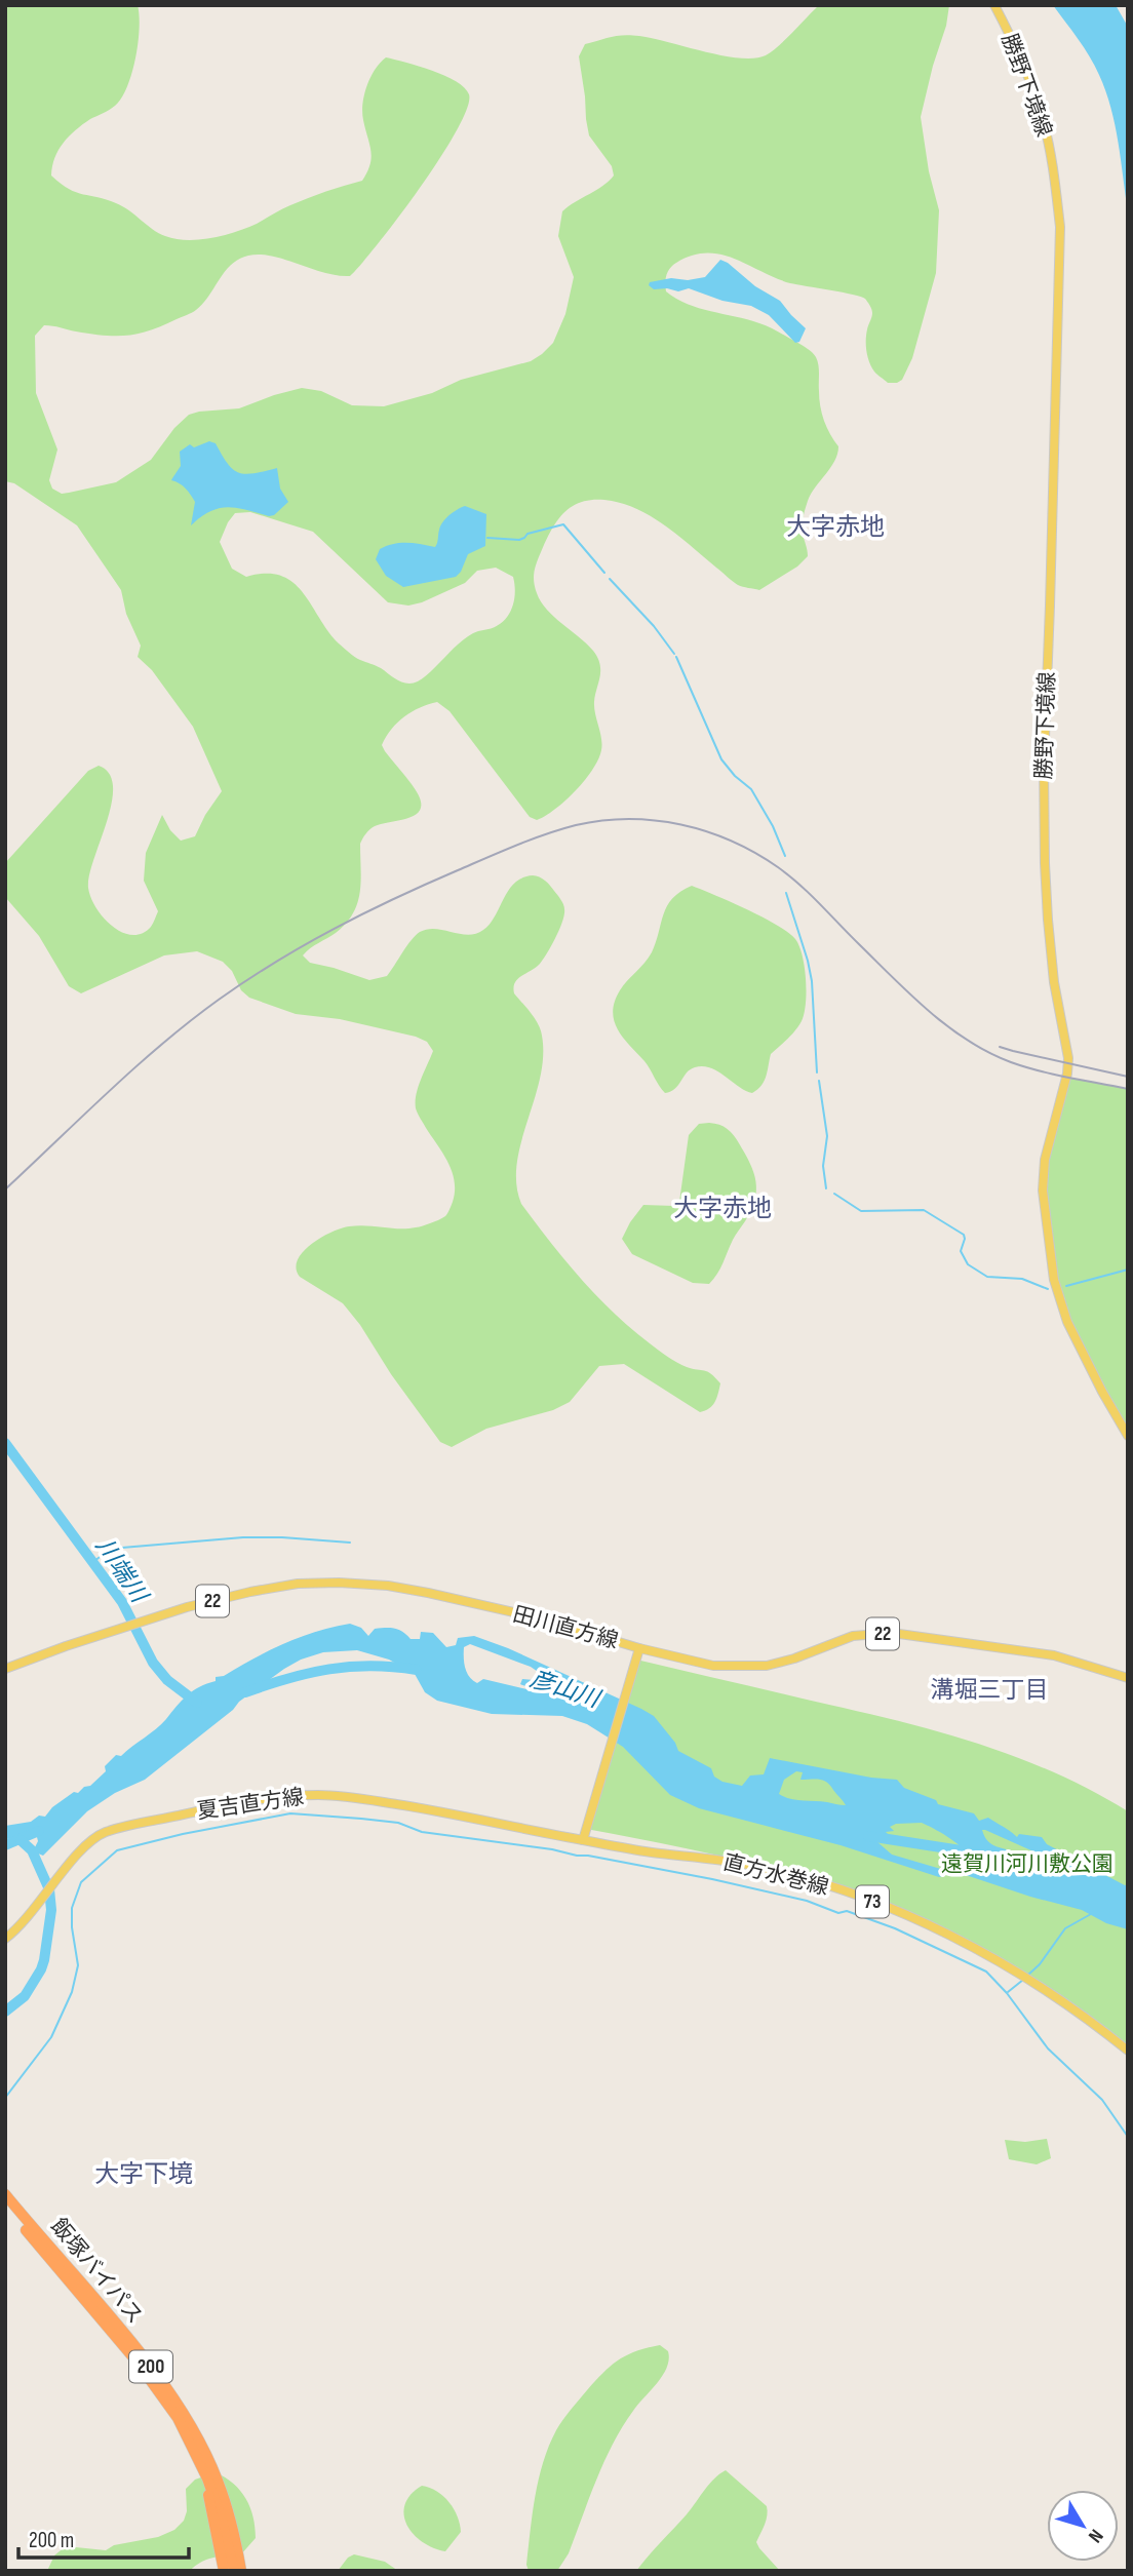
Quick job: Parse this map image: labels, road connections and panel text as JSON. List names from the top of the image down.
{
  "streets": {
    "highway": ["飯塚バイパス", "200"],
    "main road": [
      "勝野下境線",
      "22",
      "田川直方線",
      "夏吉直方線",
      "直方水巻線",
      "73"
    ]
  },
  "crossings": [
    ["夏吉直方線", "直方水巻線"]
  ],
  "districts": [
    "大字赤地",
    "大字赤地",
    "溝堀三丁目",
    "大字下境"
  ],
  "water": ["川端川", "彦山川"],
  "parks": ["遠賀川河川敷公園"],
  "scale_bar": "200 m",
  "north": "bottom right"
}
